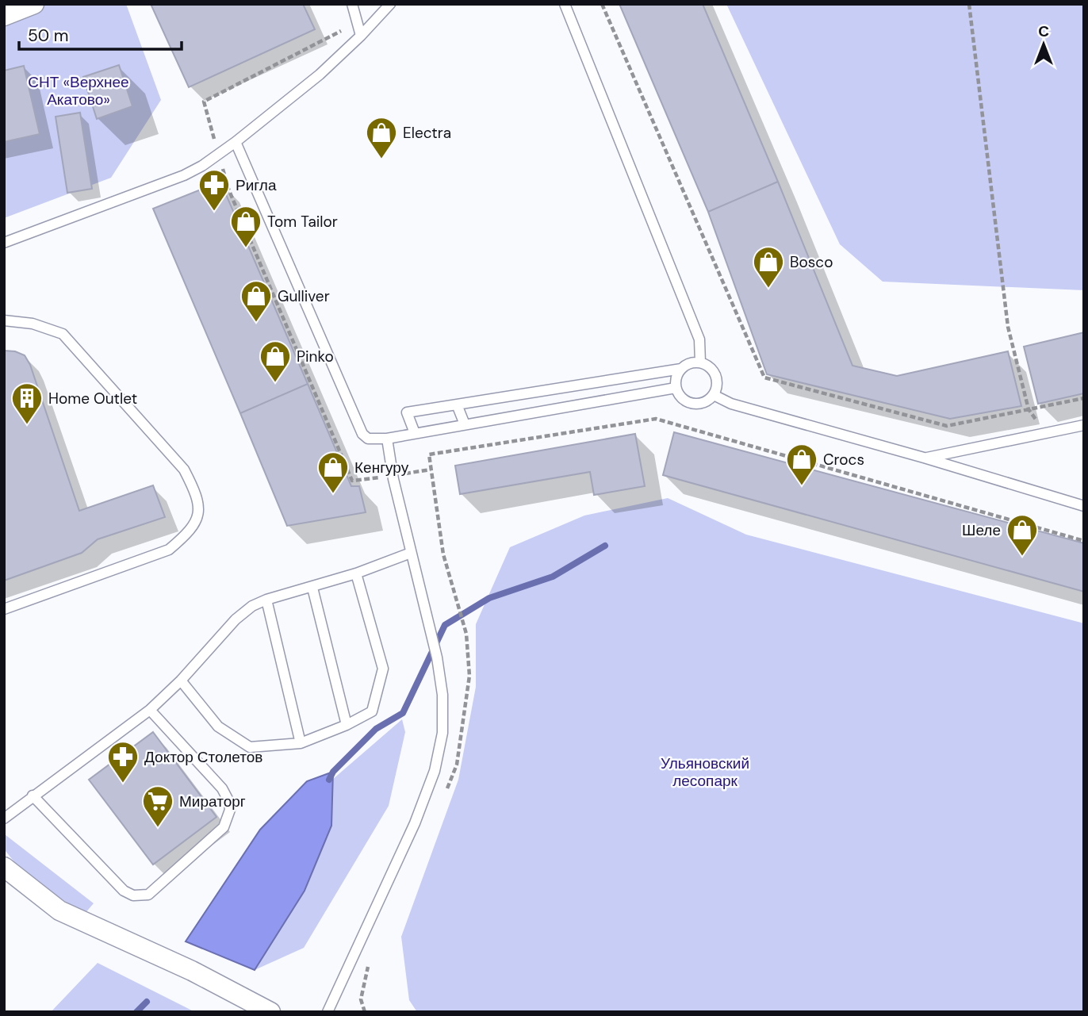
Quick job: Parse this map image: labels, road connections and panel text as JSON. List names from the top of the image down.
{
  "parks": ["СНТ «Верхнее Акатово»", "Ульяновский лесопарк"],
  "places": {
    "shop": [
      "Electra",
      "Tom Tailor",
      "Bosco",
      "Gulliver",
      "Pinko",
      "Crocs",
      "Кенгуру",
      "Шеле"
    ],
    "pharmacy": ["Ригла", "Доктор Столетов"],
    "building": ["Home Outlet"],
    "supermarket": ["Мираторг"]
  },
  "scale_bar": "50 m",
  "north": "top"
}
